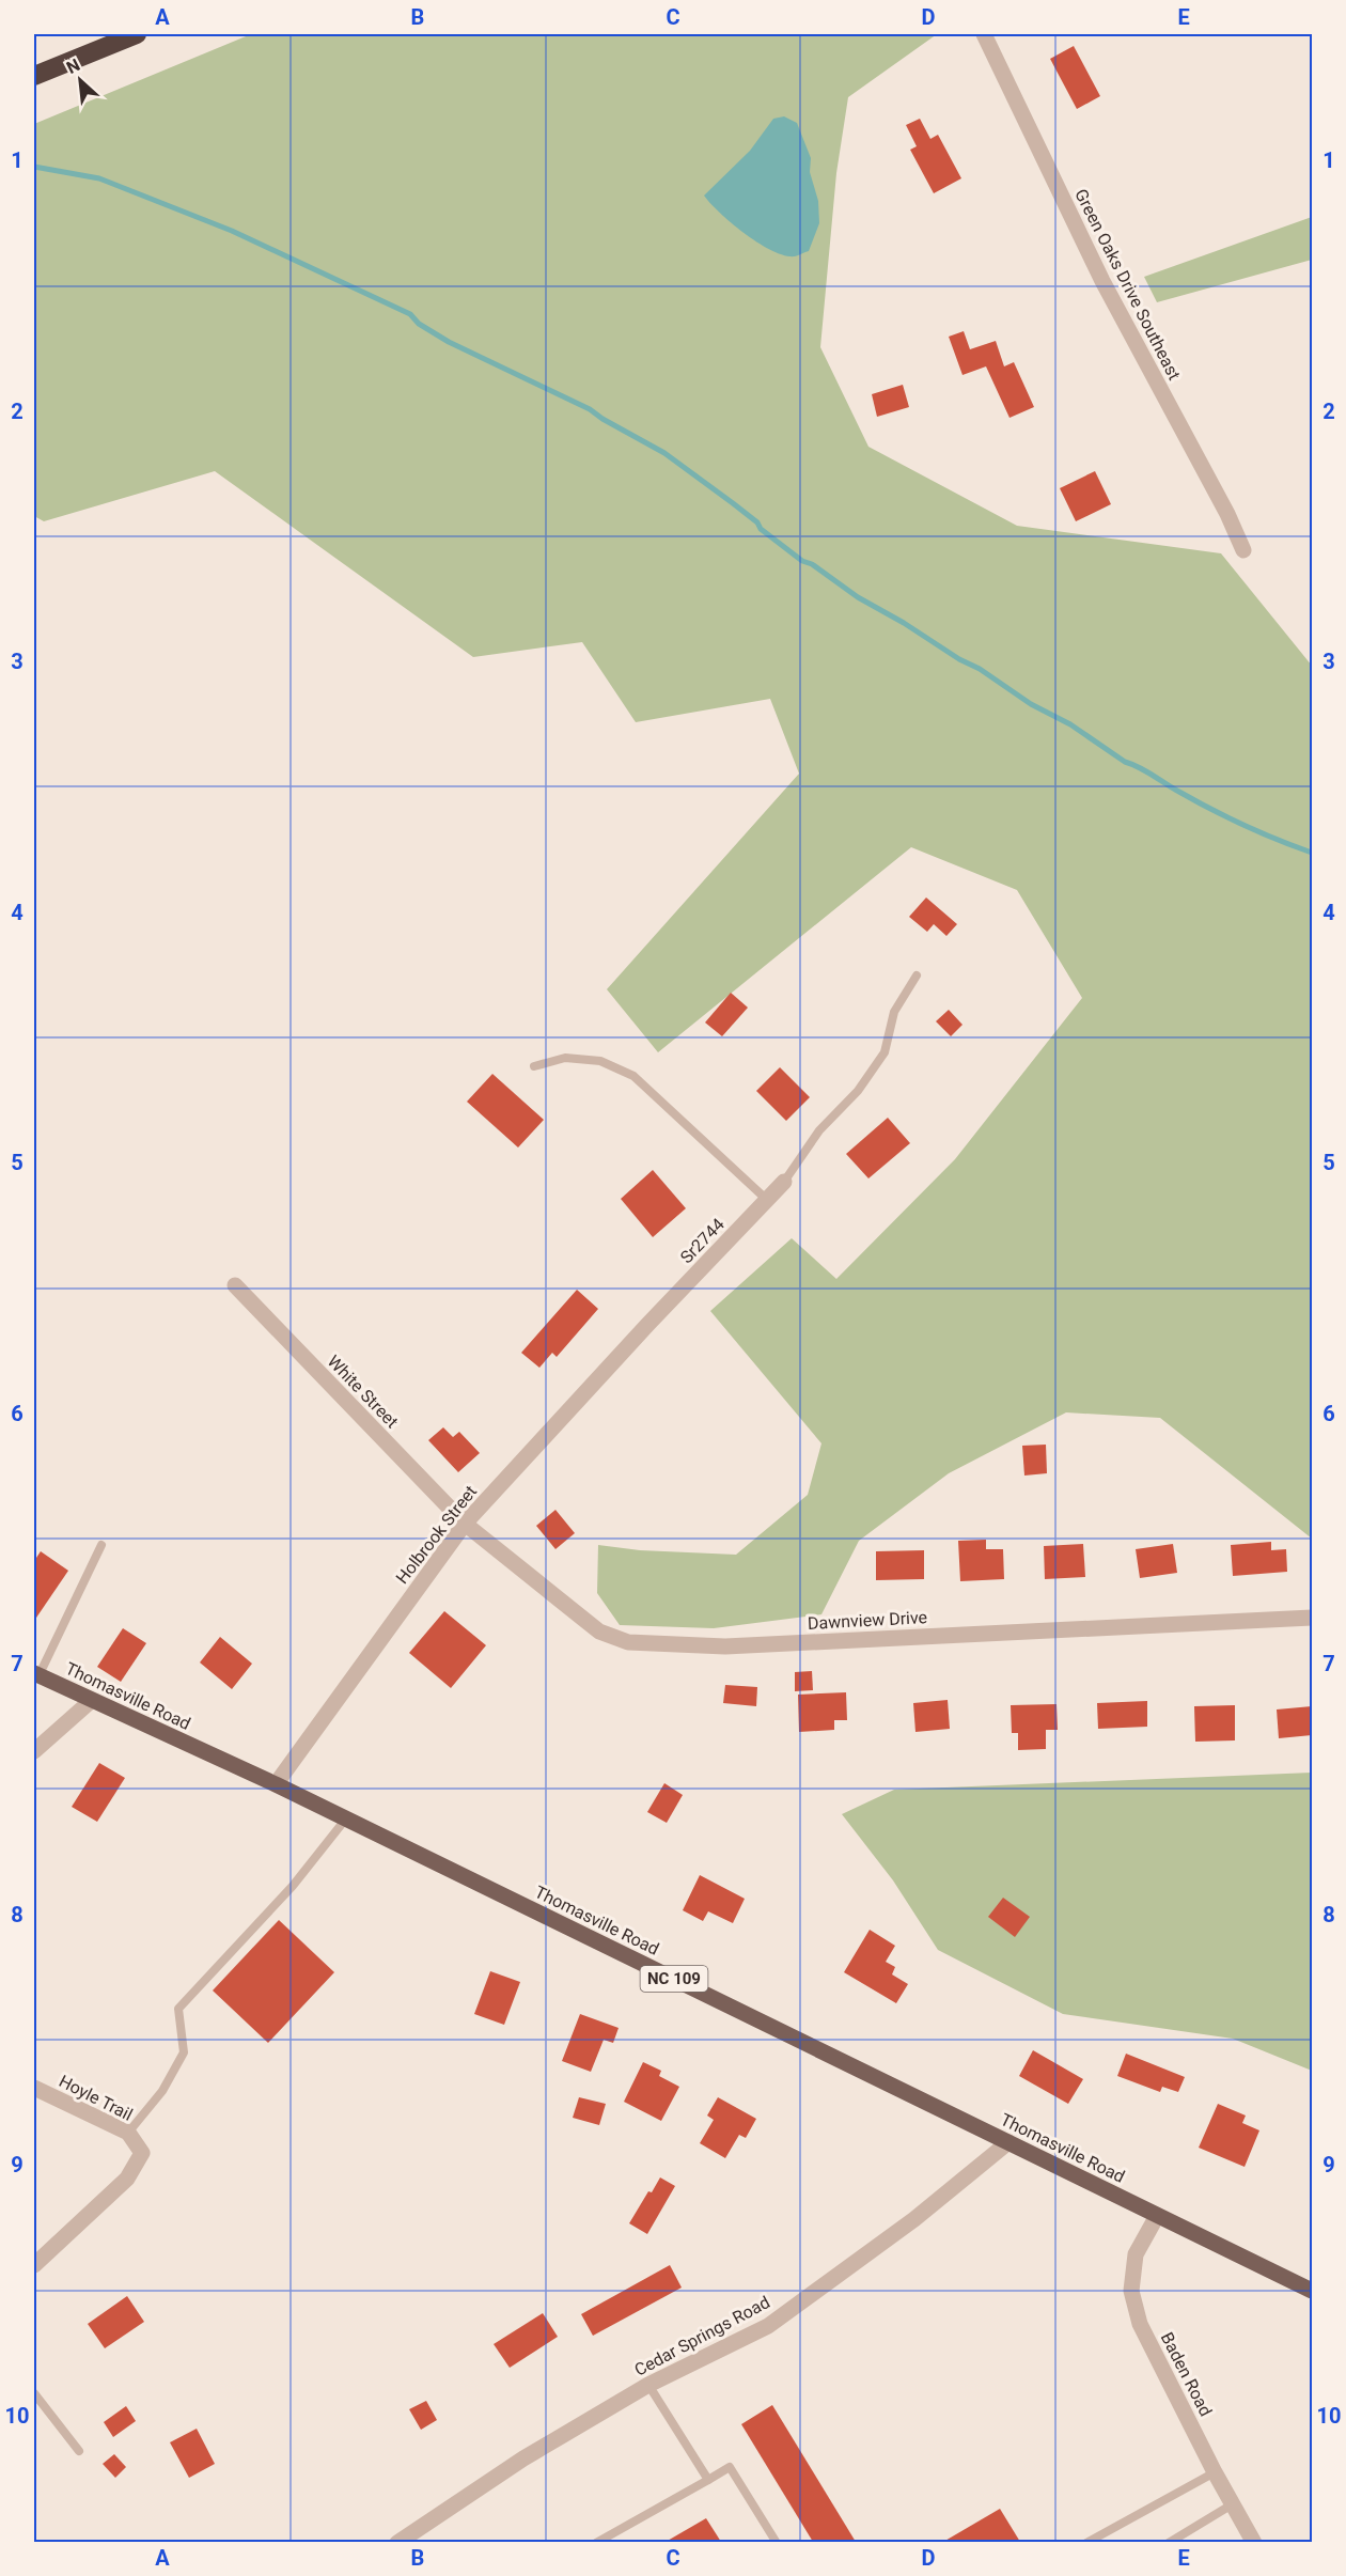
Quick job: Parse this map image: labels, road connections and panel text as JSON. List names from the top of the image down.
{
  "streets": {
    "main road": ["Thomasville Road", "NC 109"],
    "street": [
      "Green Oaks Drive Southeast",
      "Sr2744",
      "White Street",
      "Holbrook Street",
      "Dawnview Drive",
      "Hoyle Trail",
      "Cedar Springs Road",
      "Baden Road"
    ]
  },
  "crossings": [
    ["Sr2744", "Holbrook Street"],
    ["White Street", "Holbrook Street"],
    ["White Street", "Dawnview Drive"],
    ["Holbrook Street", "Dawnview Drive"],
    ["Holbrook Street", "Thomasville Road"],
    ["Thomasville Road", "Cedar Springs Road"],
    ["Thomasville Road", "Baden Road"]
  ],
  "north": "top left",
  "grid": {
    "columns": [
      "A",
      "B",
      "C",
      "D",
      "E"
    ],
    "rows": [
      "1",
      "2",
      "3",
      "4",
      "5",
      "6",
      "7",
      "8",
      "9",
      "10"
    ]
  }
}
